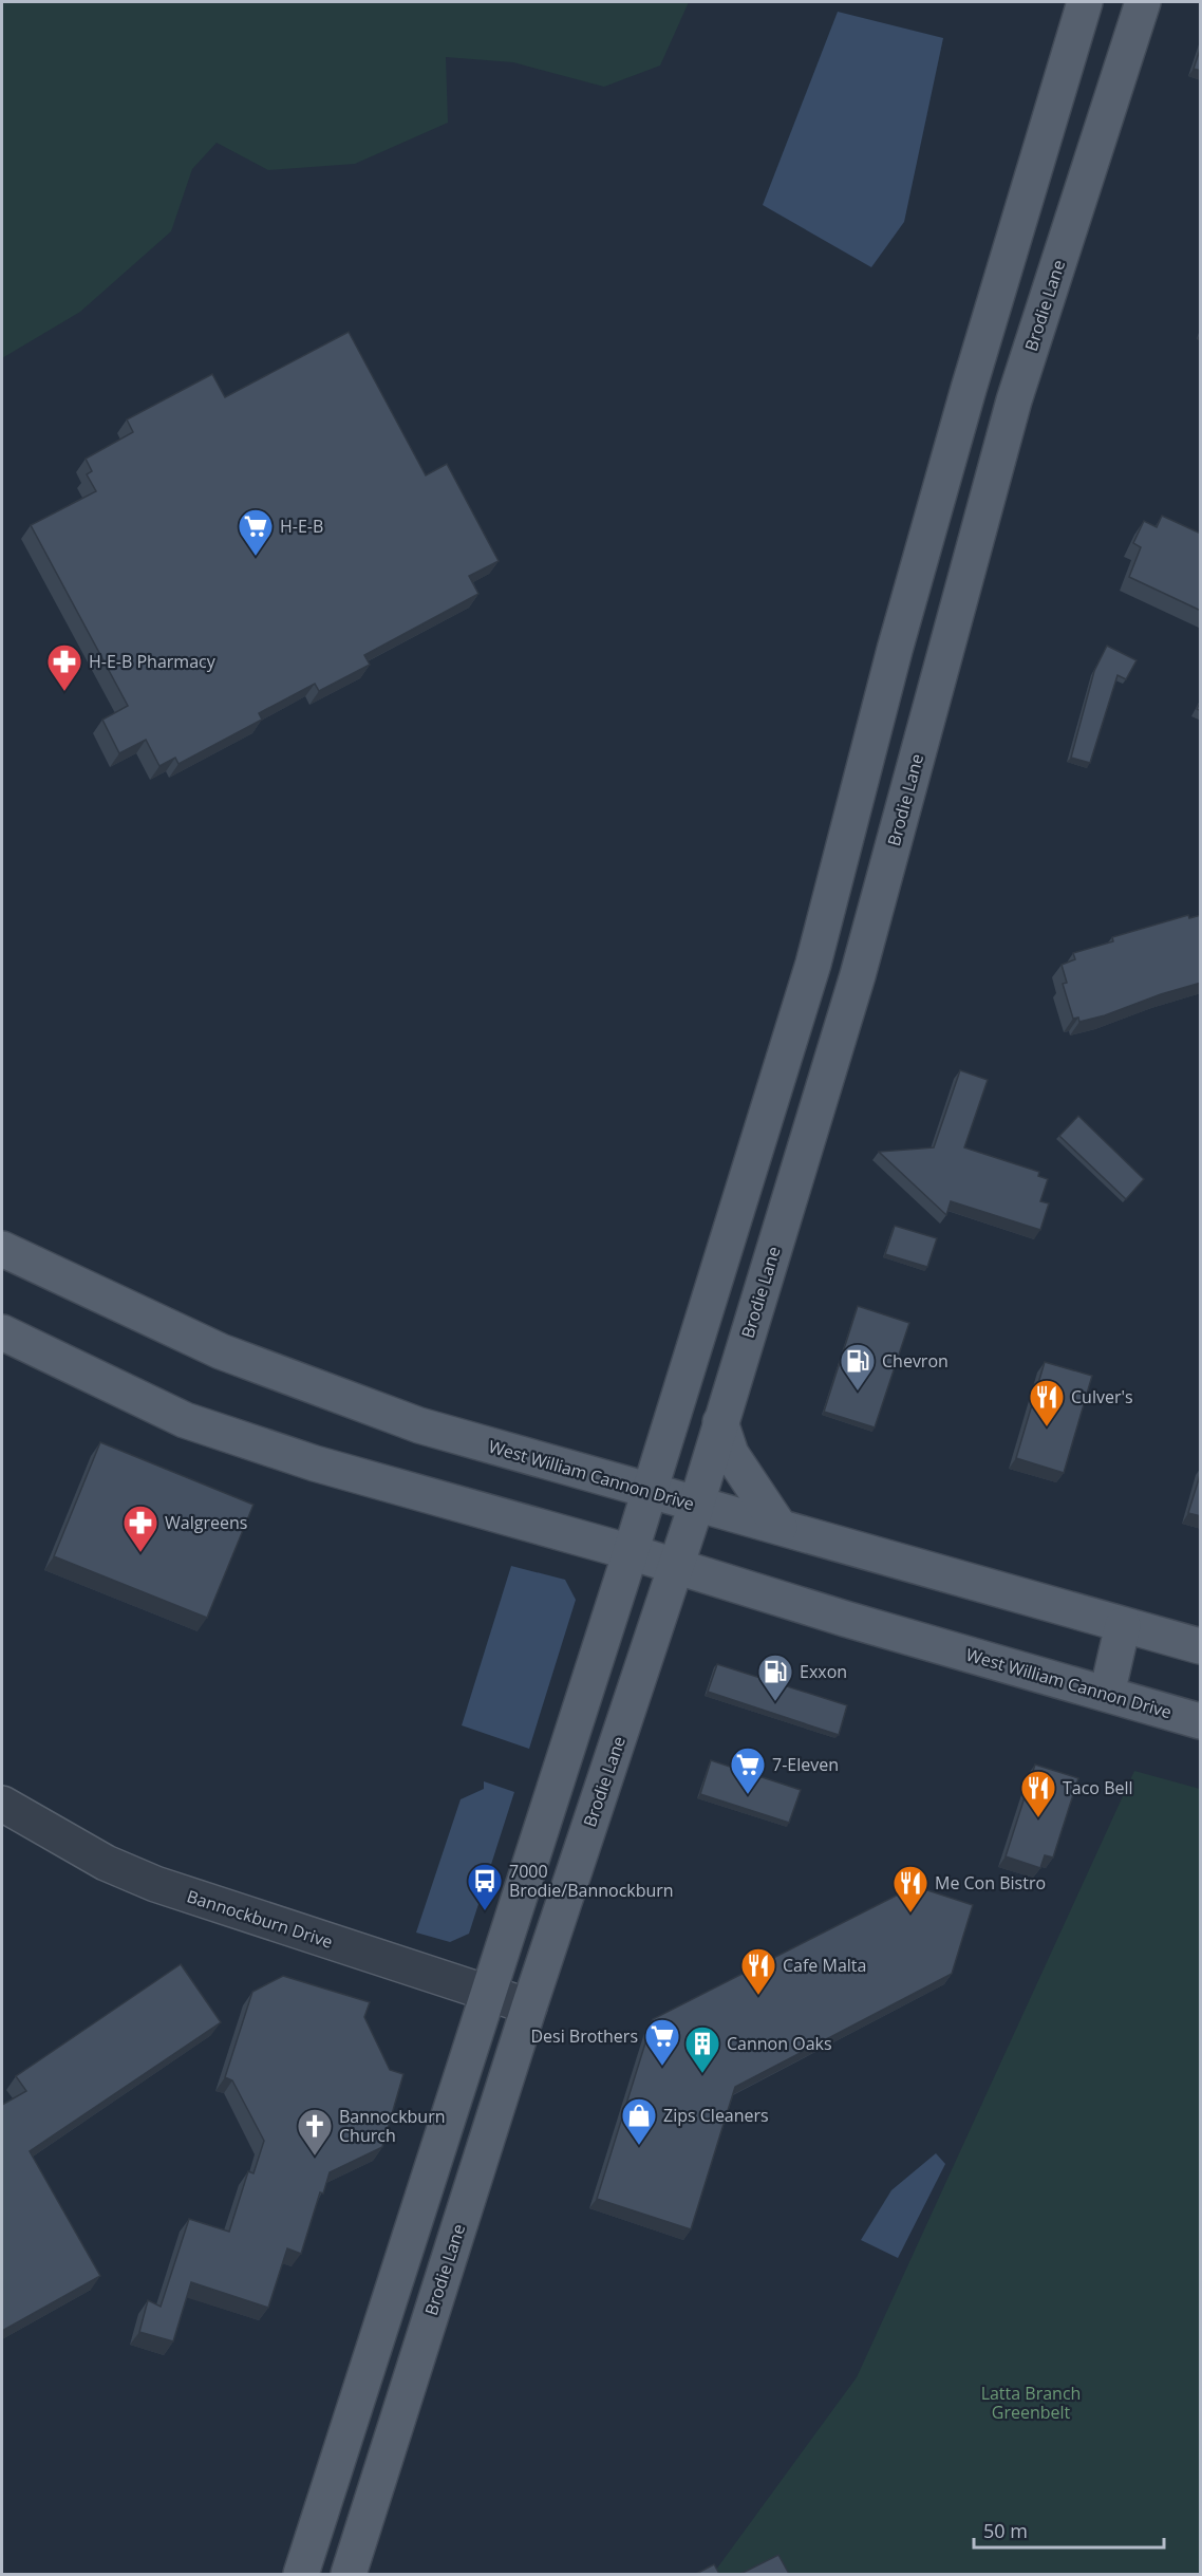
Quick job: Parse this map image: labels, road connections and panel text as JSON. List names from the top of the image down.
{
  "streets": {
    "main road": ["Brodie Lane", "West William Cannon Drive"],
    "street": ["Bannockburn Drive"]
  },
  "crossings": [
    ["Brodie Lane", "West William Cannon Drive"],
    ["Brodie Lane", "Bannockburn Drive"]
  ],
  "parks": ["Latta Branch Greenbelt"],
  "places": {
    "supermarket": ["H-E-B", "7-Eleven", "Desi Brothers"],
    "pharmacy": ["H-E-B Pharmacy", "Walgreens"],
    "fuel station": ["Chevron", "Exxon"],
    "restaurant": [
      "Culver's",
      "Taco Bell",
      "Me Con Bistro",
      "Cafe Malta"
    ],
    "bus stop": ["7000 Brodie/Bannockburn"],
    "building": ["Cannon Oaks"],
    "shop": ["Zips Cleaners"],
    "church": ["Bannockburn Church"]
  },
  "scale_bar": "50 m"
}
